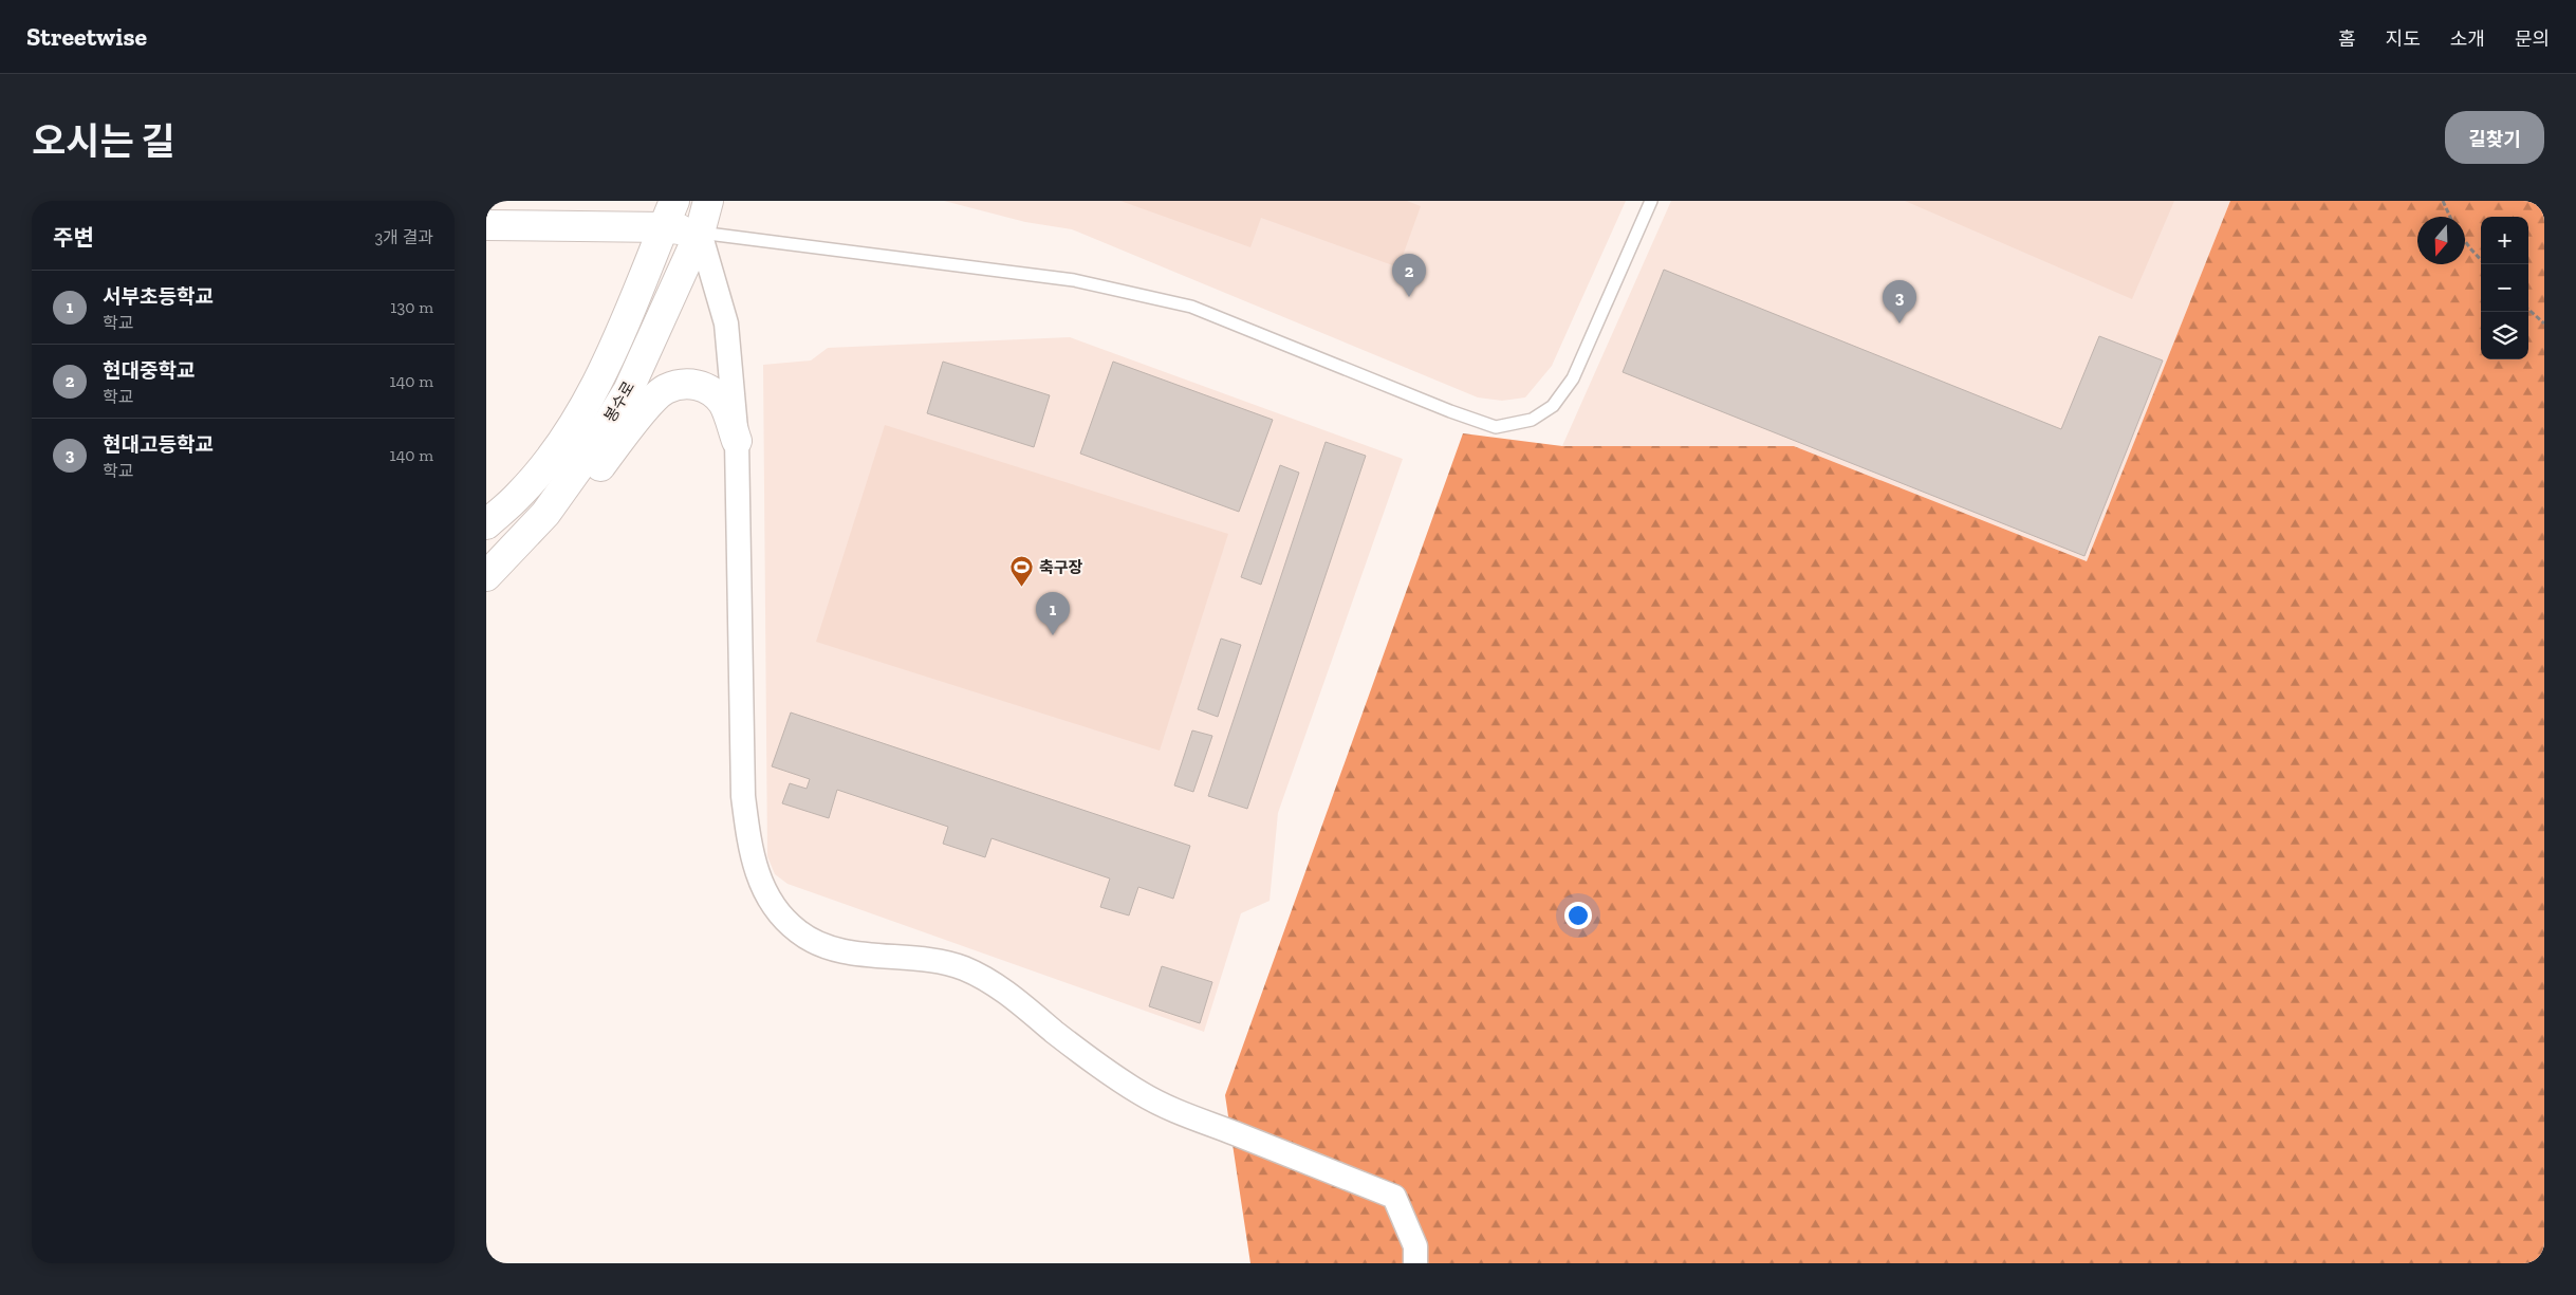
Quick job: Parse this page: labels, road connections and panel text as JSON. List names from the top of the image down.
{
  "streets": {
    "main road": ["봉수로"]
  },
  "places": {
    "sports": ["축구장"]
  },
  "north": "bottom",
  "page": {
    "header": "Streetwise",
    "nav": [
      "홈",
      "지도",
      "소개",
      "문의"
    ],
    "title": "오시는 길",
    "buttons": "길찾기",
    "heading": ["주변", "3개 결과"],
    "map_buttons": ["+", "−"],
    "pins": ["2", "3", "1"],
    "list": [
      {
        "mark": "1",
        "name": "서부초등학교",
        "note": "학교",
        "value": "130 m"
      },
      {
        "mark": "2",
        "name": "현대중학교",
        "note": "학교",
        "value": "140 m"
      },
      {
        "mark": "3",
        "name": "현대고등학교",
        "note": "학교",
        "value": "140 m"
      }
    ]
  }
}
